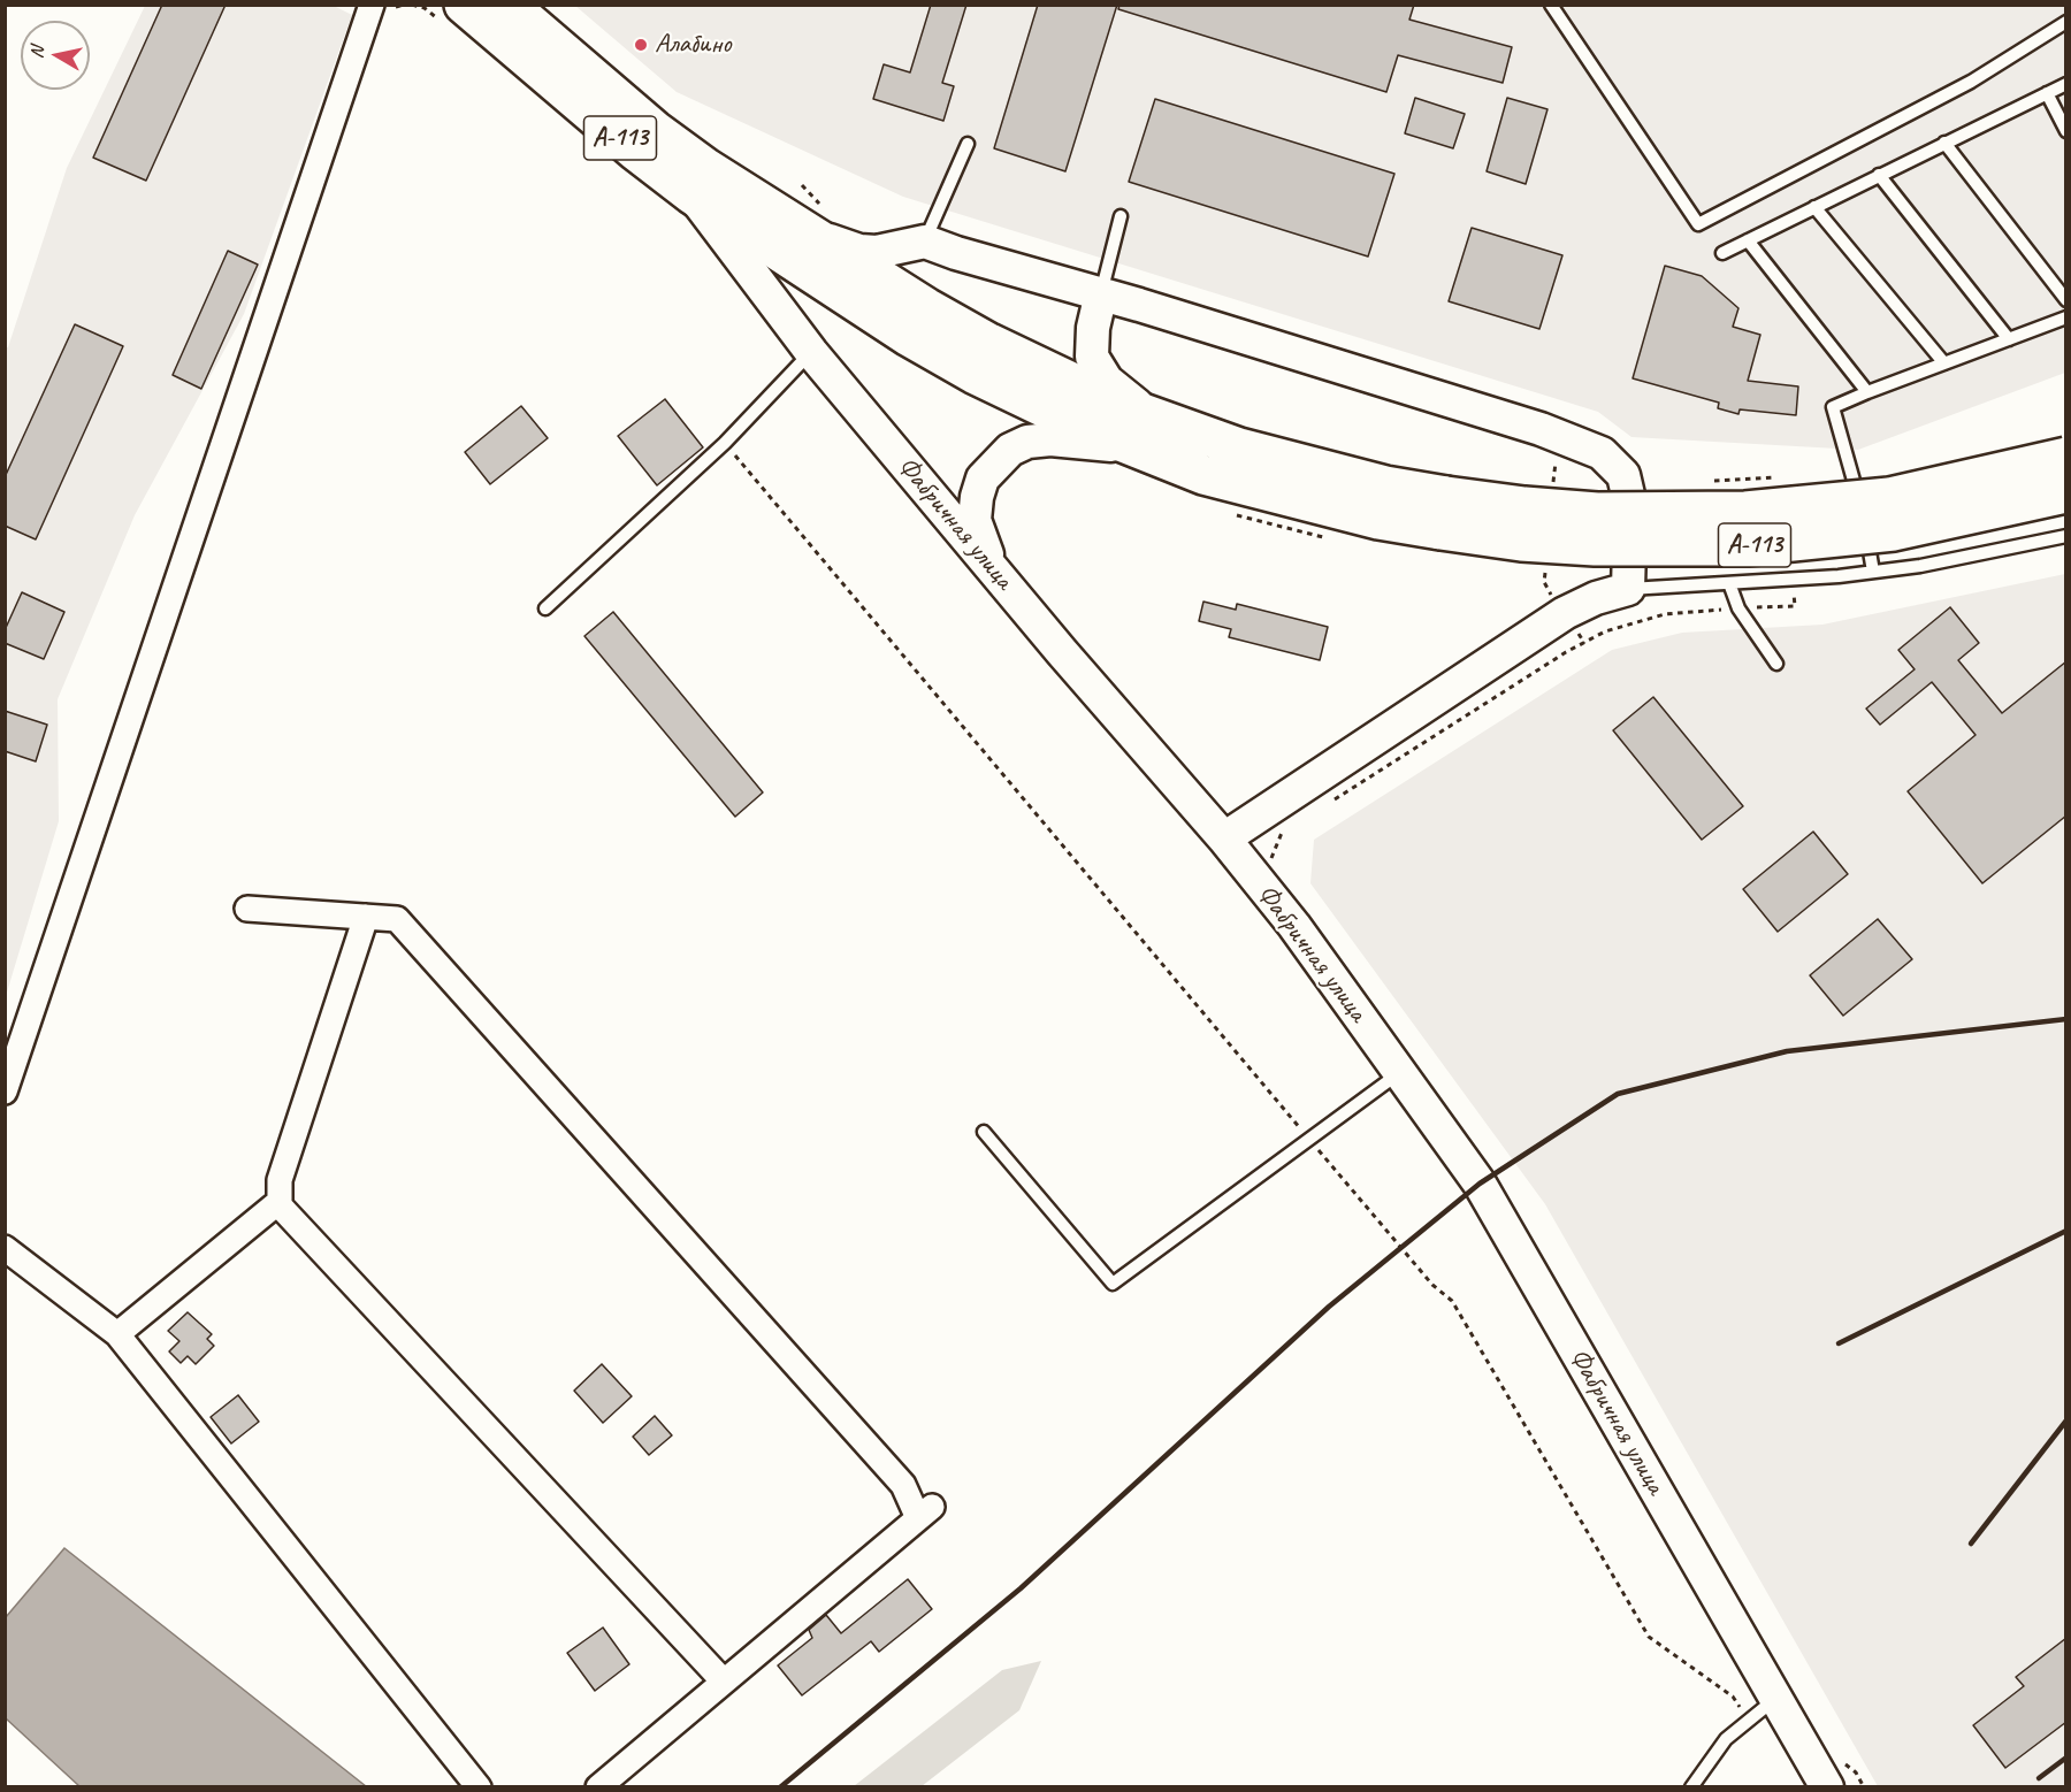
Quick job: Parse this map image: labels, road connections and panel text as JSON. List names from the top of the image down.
{
  "streets": {
    "highway": ["А-113"],
    "street": ["Фабричная улица"]
  },
  "crossings": [
    ["А-113", "Фабричная улица"]
  ],
  "places": ["Алабино"],
  "north": "left"
}
